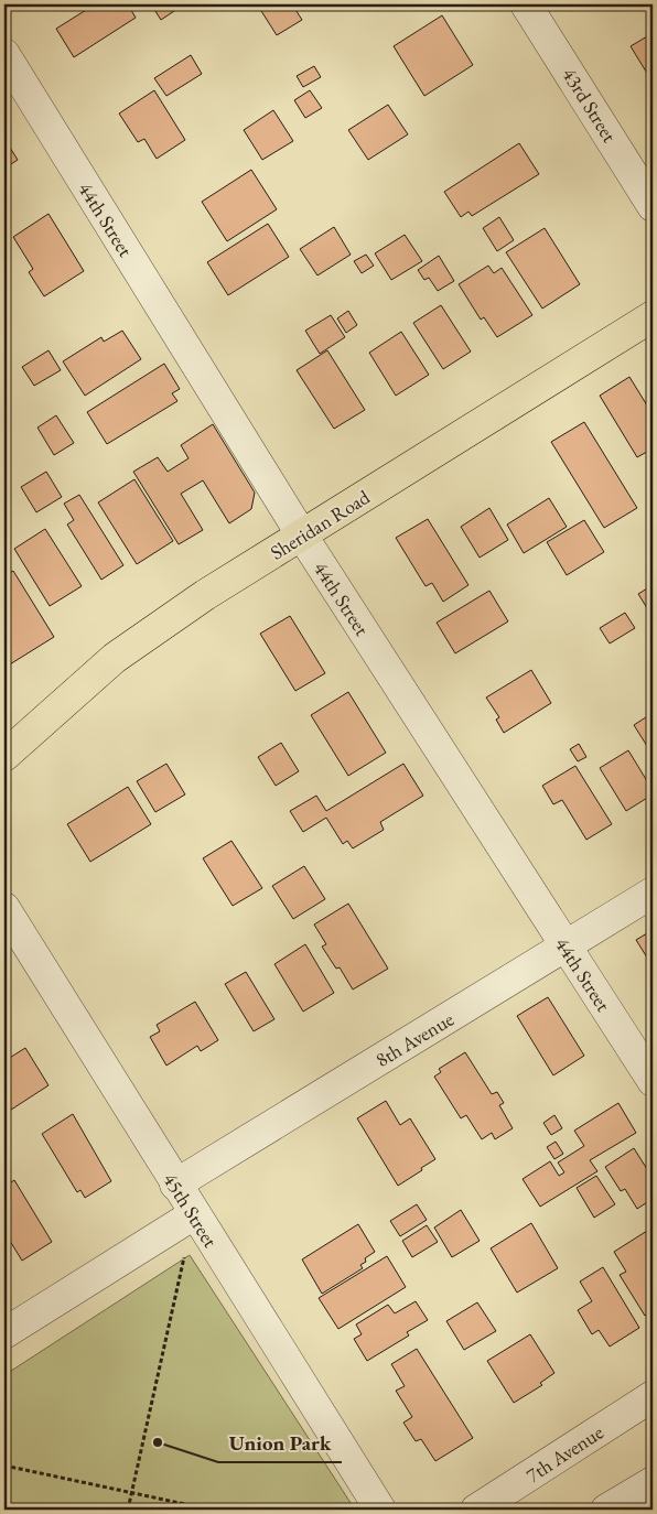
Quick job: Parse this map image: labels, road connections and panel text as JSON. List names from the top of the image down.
{
  "streets": {
    "main road": ["Sheridan Road"],
    "street": [
      "43rd Street",
      "44th Street",
      "8th Avenue",
      "45th Street",
      "7th Avenue"
    ]
  },
  "crossings": [
    ["44th Street", "Sheridan Road"],
    ["44th Street", "8th Avenue"],
    ["8th Avenue", "45th Street"]
  ],
  "places": ["Union Park"]
}
